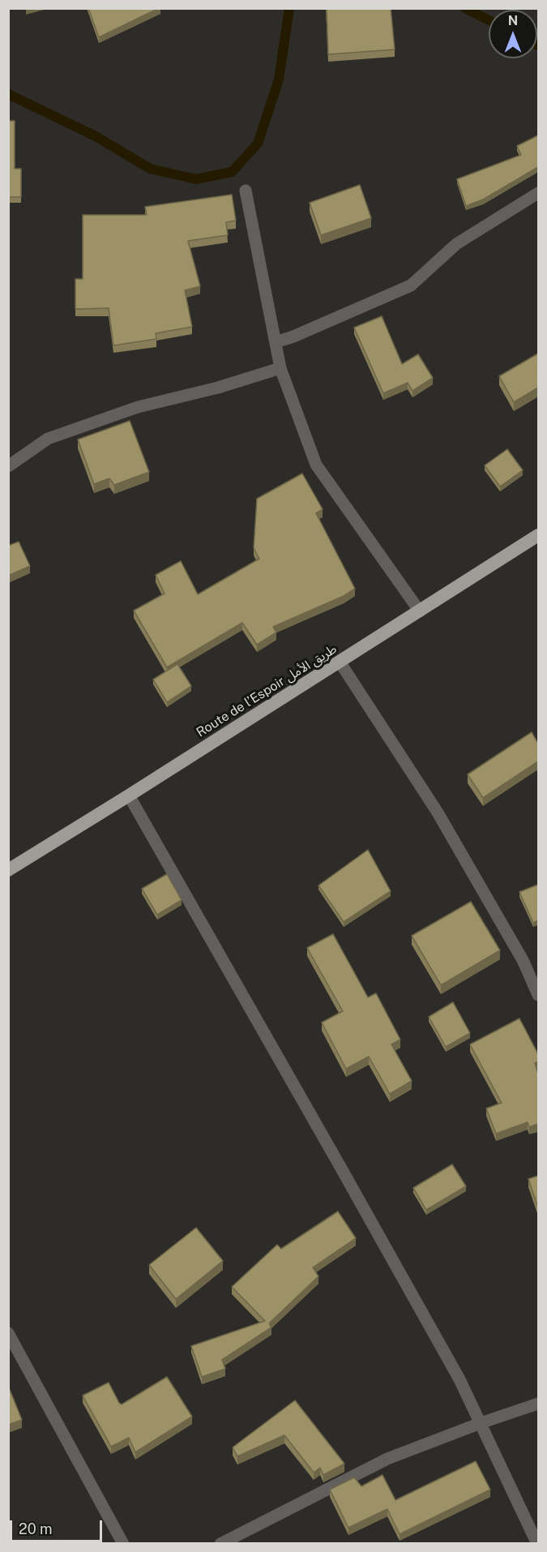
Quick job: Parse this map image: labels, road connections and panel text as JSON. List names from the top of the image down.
{
  "streets": {
    "highway": ["Route de l’Espoir طريق الأمل"]
  },
  "scale_bar": "20 m",
  "north": "top"
}
